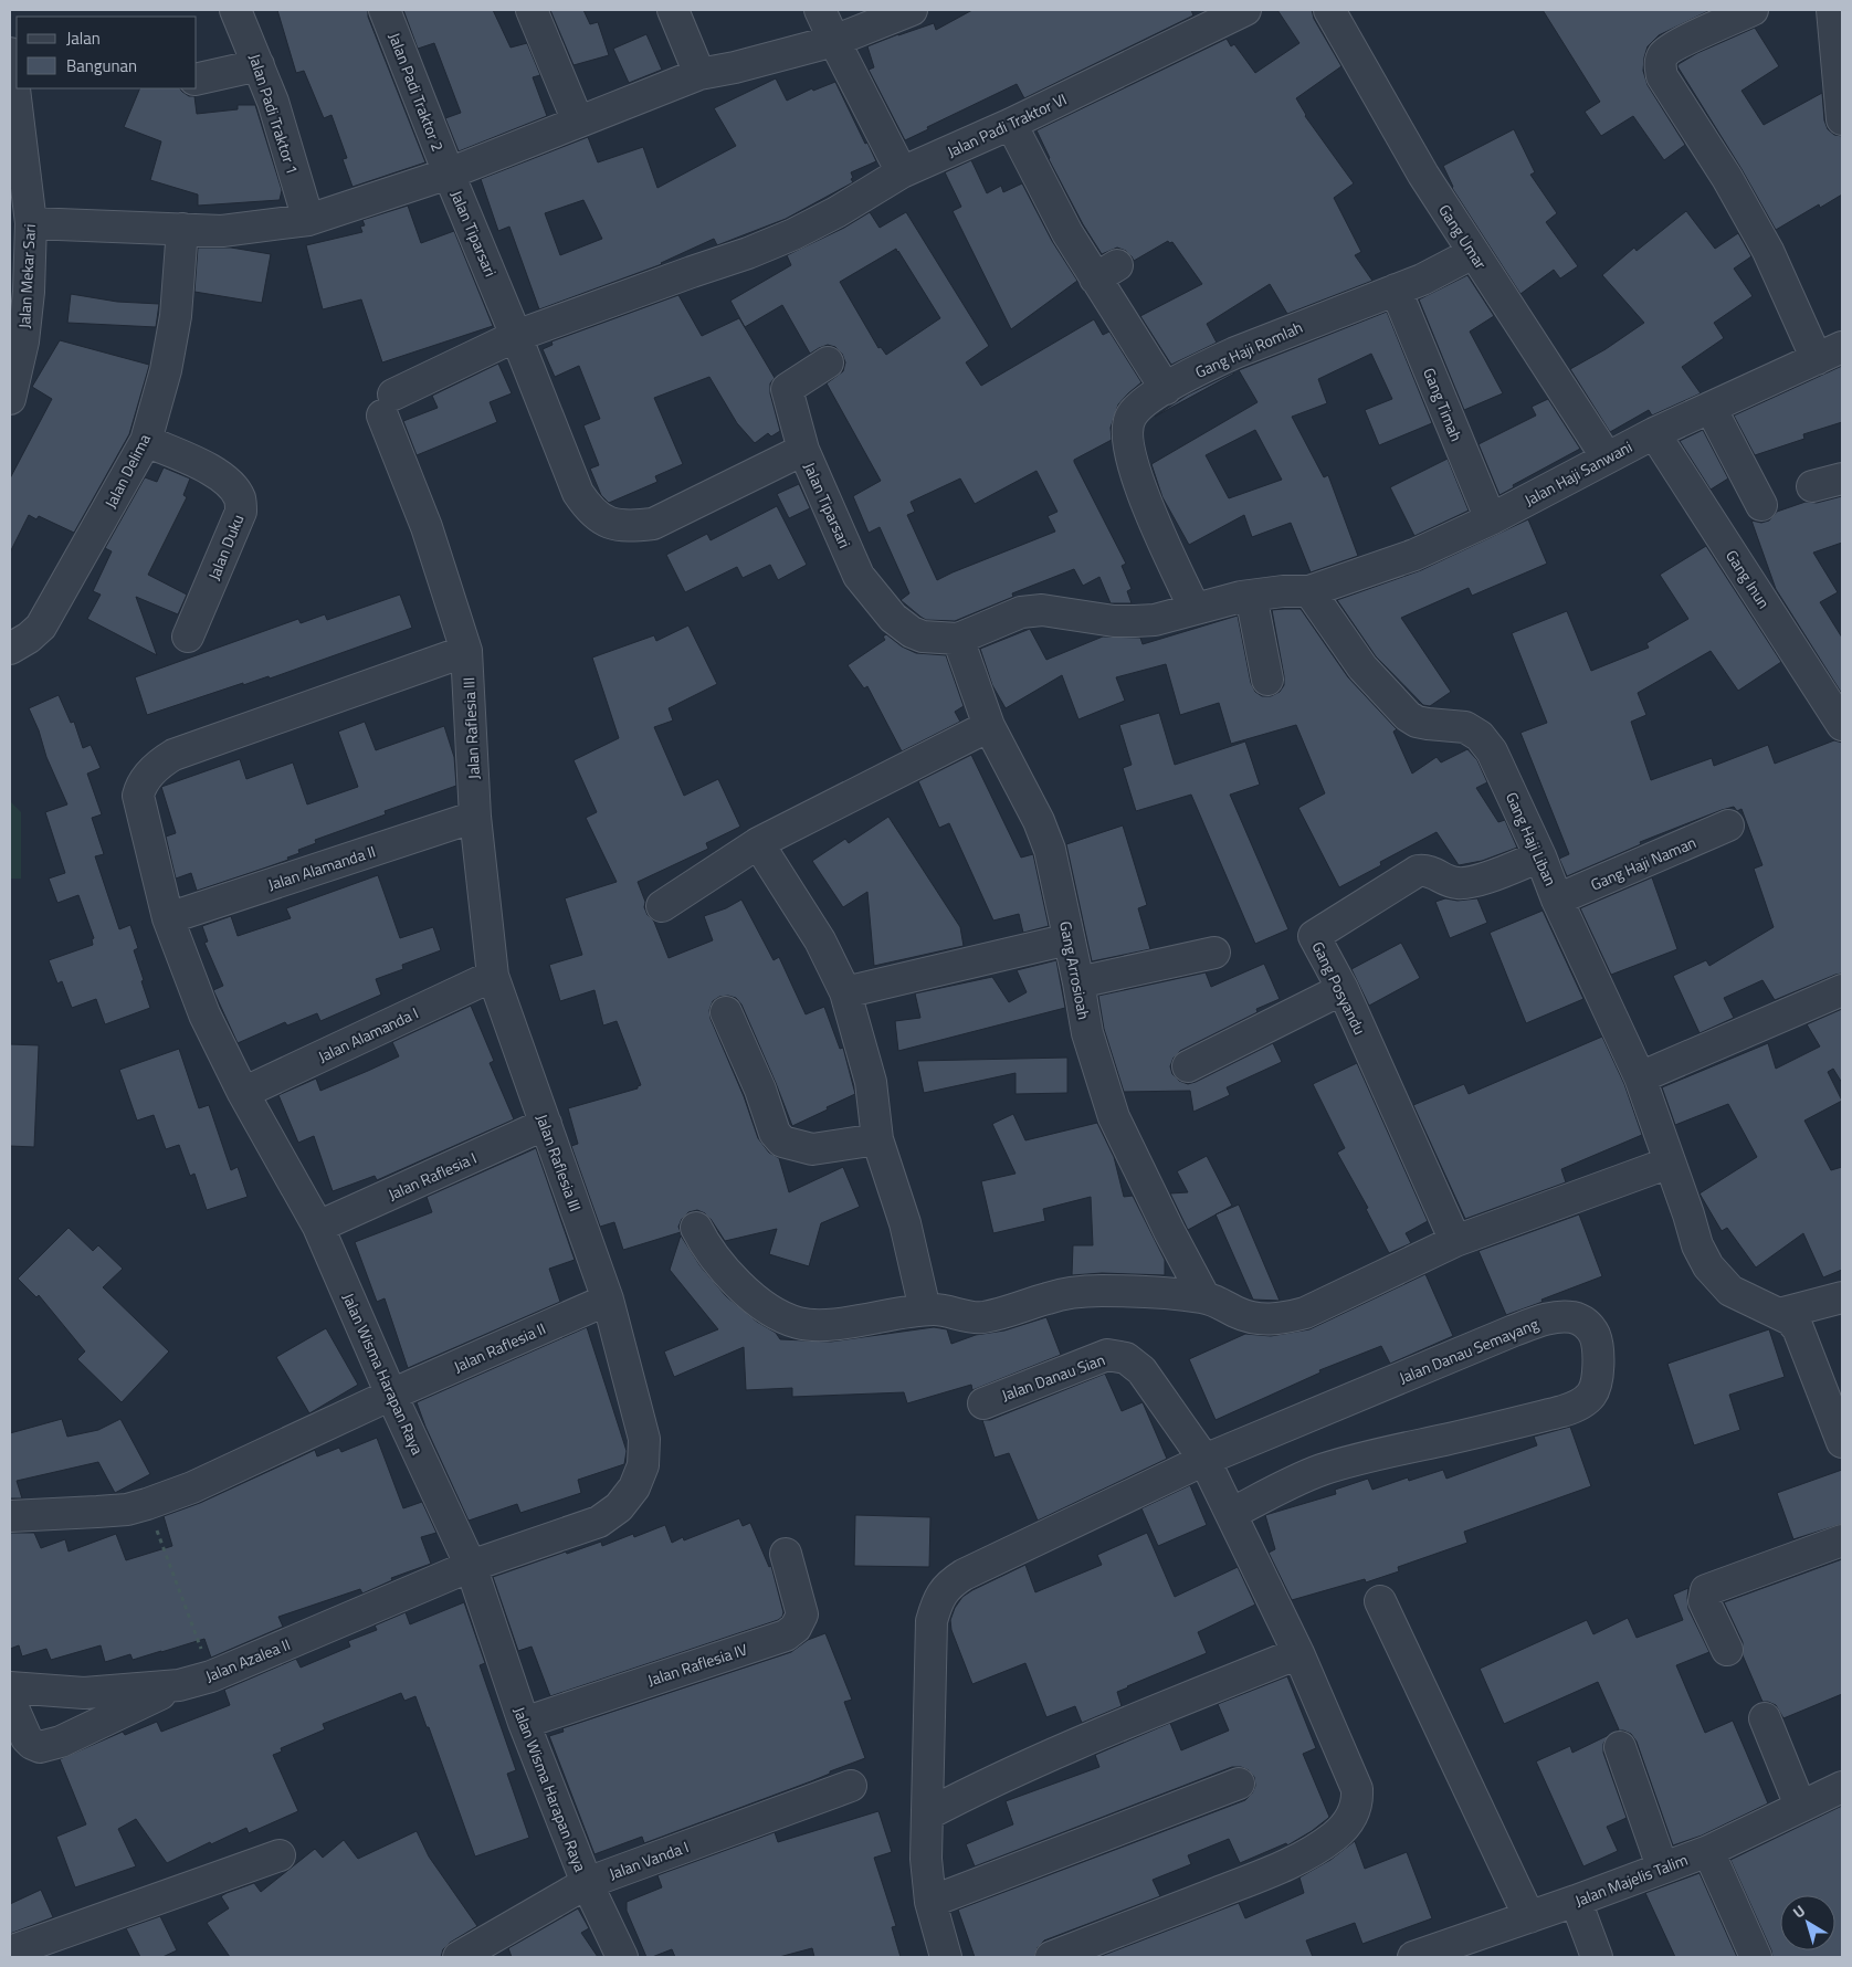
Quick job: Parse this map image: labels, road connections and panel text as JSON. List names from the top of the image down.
{
  "streets": {
    "street": [
      "Jalan Padi Traktor 2",
      "Jalan Padi Traktor 1",
      "Jalan Padi Traktor VI",
      "Jalan Tiparsari",
      "Gang Umar",
      "Jalan Mekar Sari",
      "Gang Haji Romlah",
      "Gang Timah",
      "Jalan Delima",
      "Jalan Haji Sanwani",
      "Jalan Duku",
      "Gang Inun",
      "Jalan Raflesia III",
      "Gang Haji Liban",
      "Gang Haji Naman",
      "Jalan Alamanda II",
      "Gang Arrosioah",
      "Gang Posyandu",
      "Jalan Alamanda I",
      "Jalan Raflesia I",
      "Jalan Raflesia II",
      "Jalan Danau Semayang",
      "Jalan Wisma Harapan Raya",
      "Jalan Danau Sian",
      "Jalan Azalea II",
      "Jalan Raflesia IV",
      "Jalan Vanda I",
      "Jalan Majelis Talim"
    ]
  },
  "crossings": [
    ["Jalan Padi Traktor 2", "Jalan Tiparsari"],
    ["Jalan Padi Traktor VI", "Jalan Tiparsari"],
    ["Jalan Padi Traktor VI", "Jalan Raflesia III"],
    ["Jalan Tiparsari", "Gang Haji Romlah"],
    ["Jalan Tiparsari", "Jalan Haji Sanwani"],
    ["Jalan Tiparsari", "Gang Haji Liban"],
    ["Jalan Tiparsari", "Gang Arrosioah"],
    ["Gang Umar", "Gang Haji Romlah"],
    ["Gang Umar", "Jalan Haji Sanwani"],
    ["Gang Haji Romlah", "Gang Timah"],
    ["Gang Timah", "Jalan Haji Sanwani"],
    ["Jalan Delima", "Jalan Duku"],
    ["Jalan Haji Sanwani", "Gang Inun"],
    ["Jalan Haji Sanwani", "Gang Haji Liban"],
    ["Jalan Raflesia III", "Jalan Alamanda II"],
    ["Jalan Raflesia III", "Jalan Alamanda I"],
    ["Jalan Raflesia III", "Jalan Raflesia I"],
    ["Jalan Raflesia III", "Jalan Raflesia II"],
    ["Jalan Raflesia III", "Jalan Wisma Harapan Raya"],
    ["Jalan Raflesia III", "Jalan Azalea II"],
    ["Gang Haji Liban", "Gang Haji Naman"],
    ["Gang Haji Liban", "Gang Posyandu"],
    ["Jalan Alamanda II", "Jalan Wisma Harapan Raya"],
    ["Jalan Alamanda I", "Jalan Wisma Harapan Raya"],
    ["Jalan Raflesia I", "Jalan Wisma Harapan Raya"],
    ["Jalan Raflesia II", "Jalan Wisma Harapan Raya"],
    ["Jalan Danau Semayang", "Jalan Danau Sian"],
    ["Jalan Wisma Harapan Raya", "Jalan Azalea II"],
    ["Jalan Wisma Harapan Raya", "Jalan Raflesia IV"],
    ["Jalan Wisma Harapan Raya", "Jalan Vanda I"]
  ],
  "legend": ["Jalan", "Bangunan"],
  "north": "top left"
}
